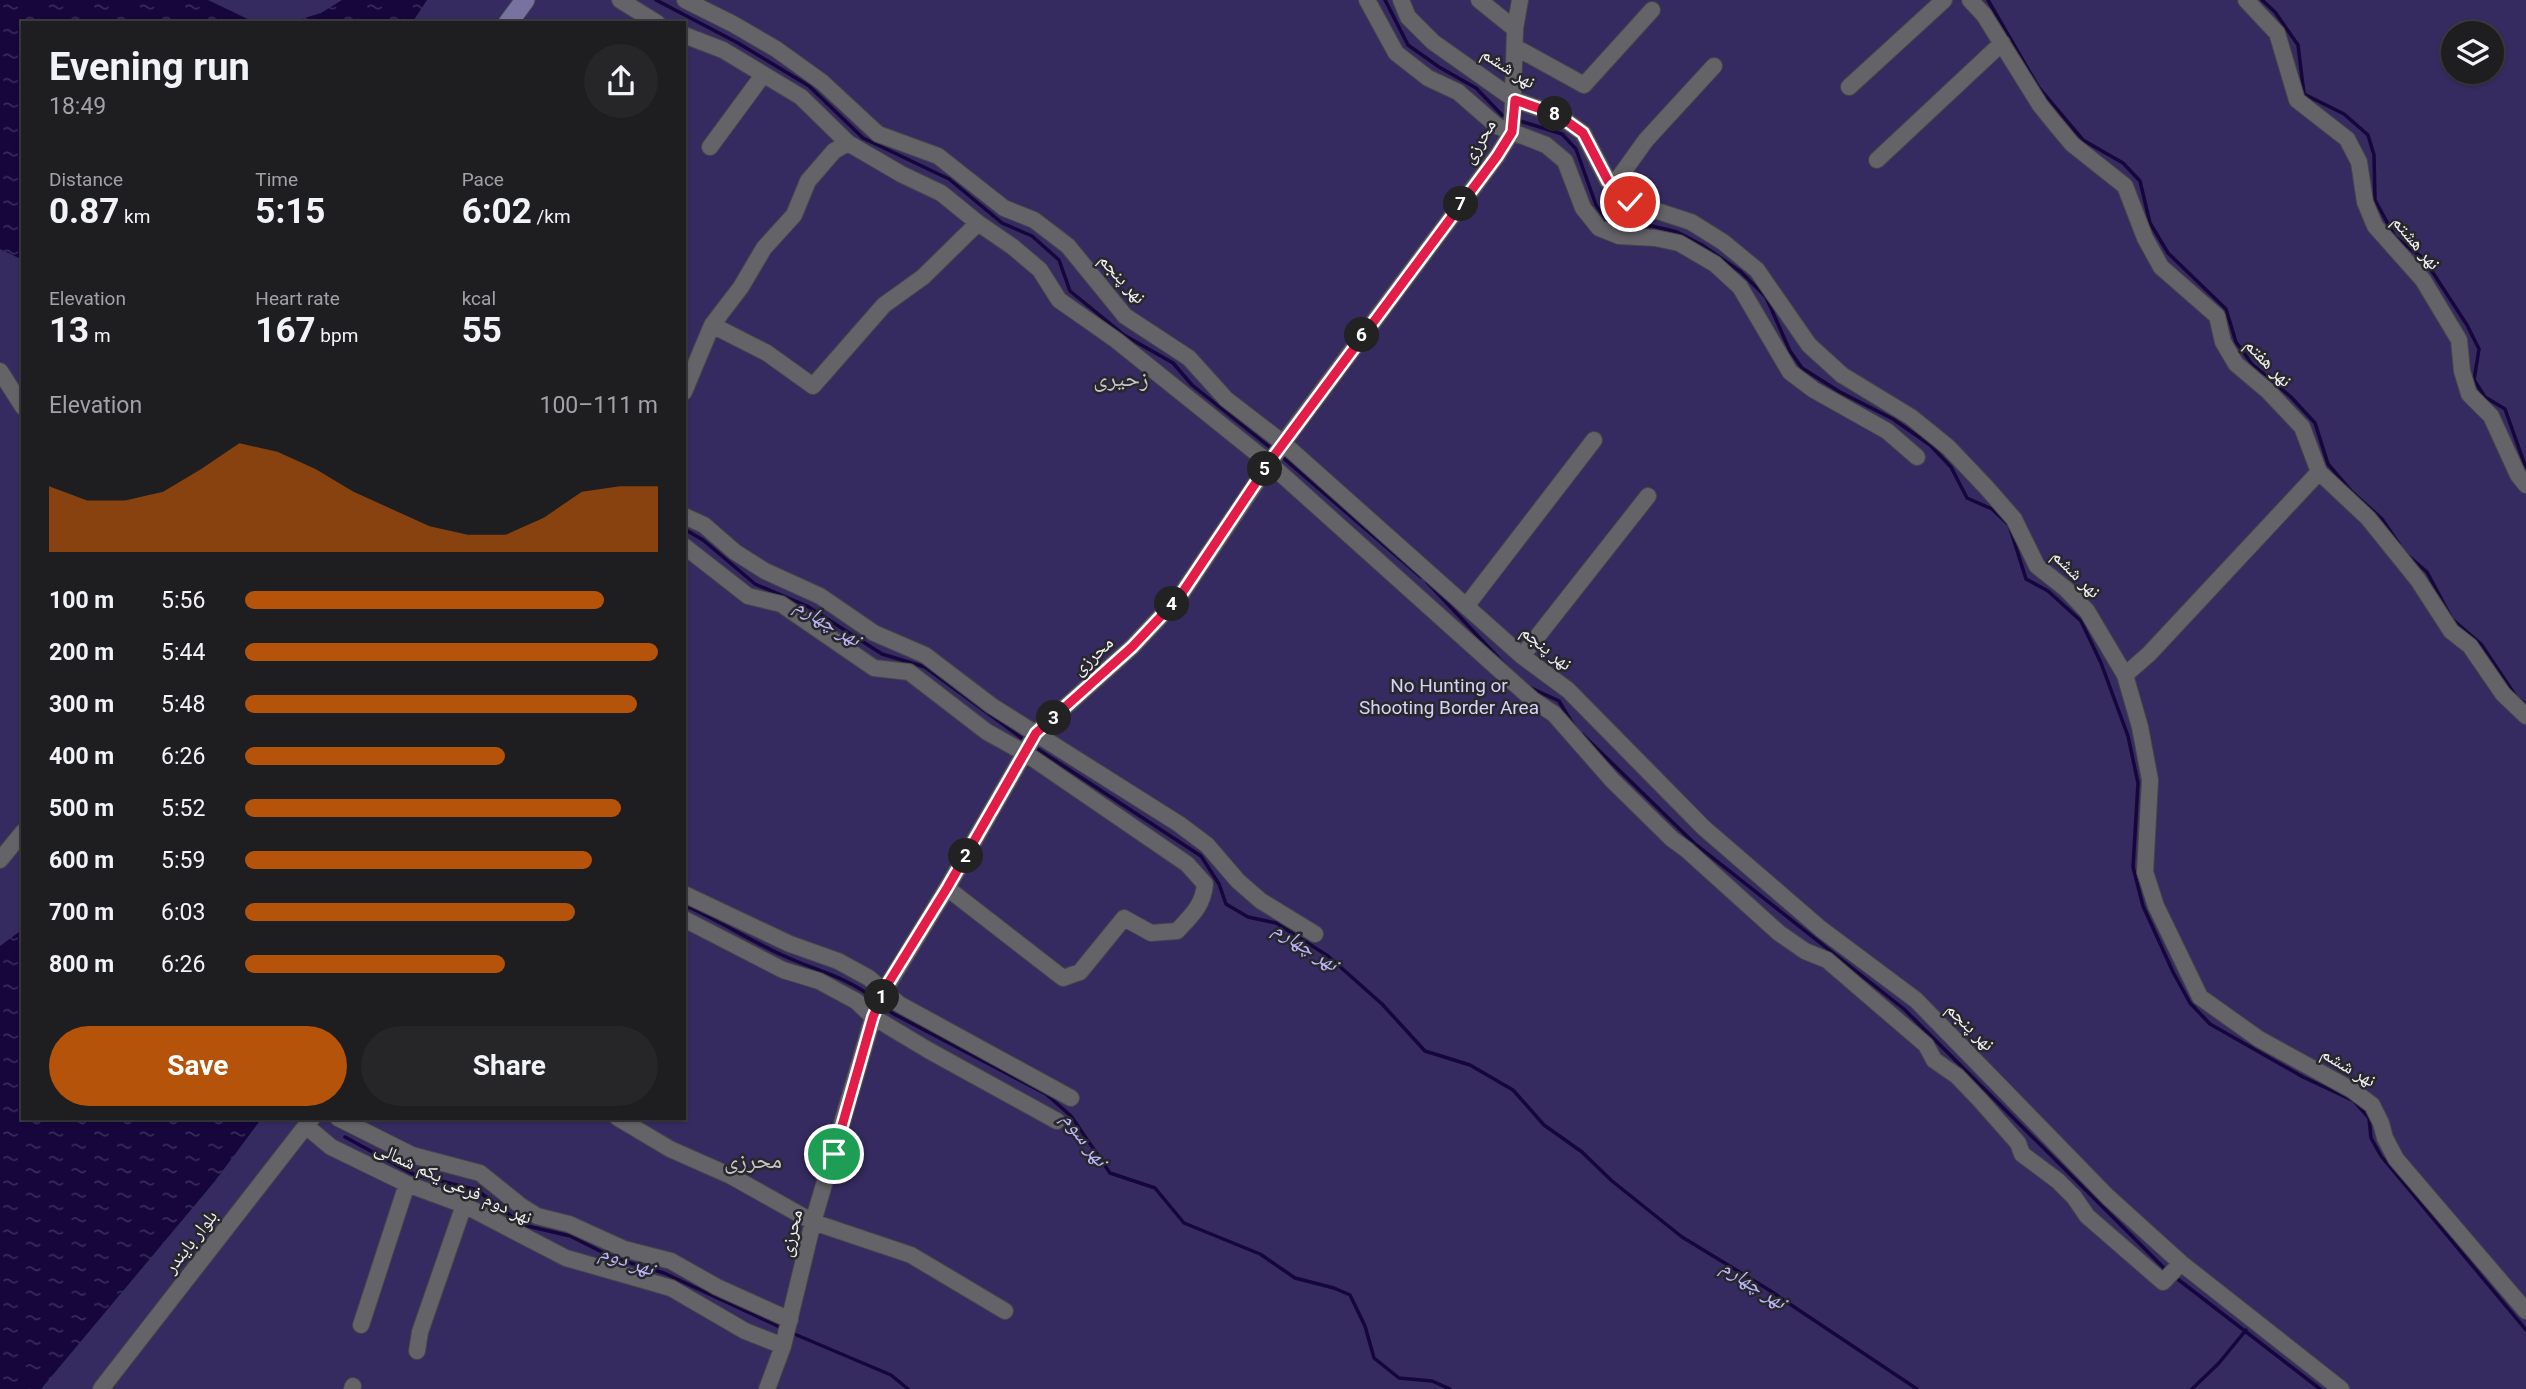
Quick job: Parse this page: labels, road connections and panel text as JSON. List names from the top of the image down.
{
  "streets": {
    "street": [
      "نهر ششم",
      "محرزی",
      "نهر هشتم",
      "نهر پنجم",
      "نهر هفتم",
      "نهر دوم فرعی یکم شمالی",
      "بلوار بایندر"
    ]
  },
  "crossings": [
    ["نهر ششم", "محرزی"],
    ["محرزی", "نهر پنجم"],
    ["محرزی", "نهر دوم فرعی یکم شمالی"],
    ["نهر دوم فرعی یکم شمالی", "بلوار بایندر"]
  ],
  "districts": ["زحیری", "محرزی"],
  "water": ["نهر چهارم", "نهر سوم", "نهر دوم"],
  "parks": ["No Hunting or Shooting Border Area"],
  "page": {
    "heading": ["Evening run", "18:49"],
    "pins": [
      "8",
      "7",
      "6",
      "5",
      "4",
      "3",
      "2",
      "1"
    ],
    "stats": [
      ["Distance", "0.87 km"],
      ["Time", "5:15"],
      ["Pace", "6:02 /km"],
      ["Elevation", "13 m"],
      ["Heart rate", "167 bpm"],
      ["kcal", "55"]
    ],
    "chart": ["Elevation", "100–111 m"],
    "list": [
      {
        "name": "100 m",
        "note": "5:56"
      },
      {
        "name": "200 m",
        "note": "5:44"
      },
      {
        "name": "300 m",
        "note": "5:48"
      },
      {
        "name": "400 m",
        "note": "6:26"
      },
      {
        "name": "500 m",
        "note": "5:52"
      },
      {
        "name": "600 m",
        "note": "5:59"
      },
      {
        "name": "700 m",
        "note": "6:03"
      },
      {
        "name": "800 m",
        "note": "6:26"
      }
    ],
    "buttons": ["Save", "Share"]
  }
}
